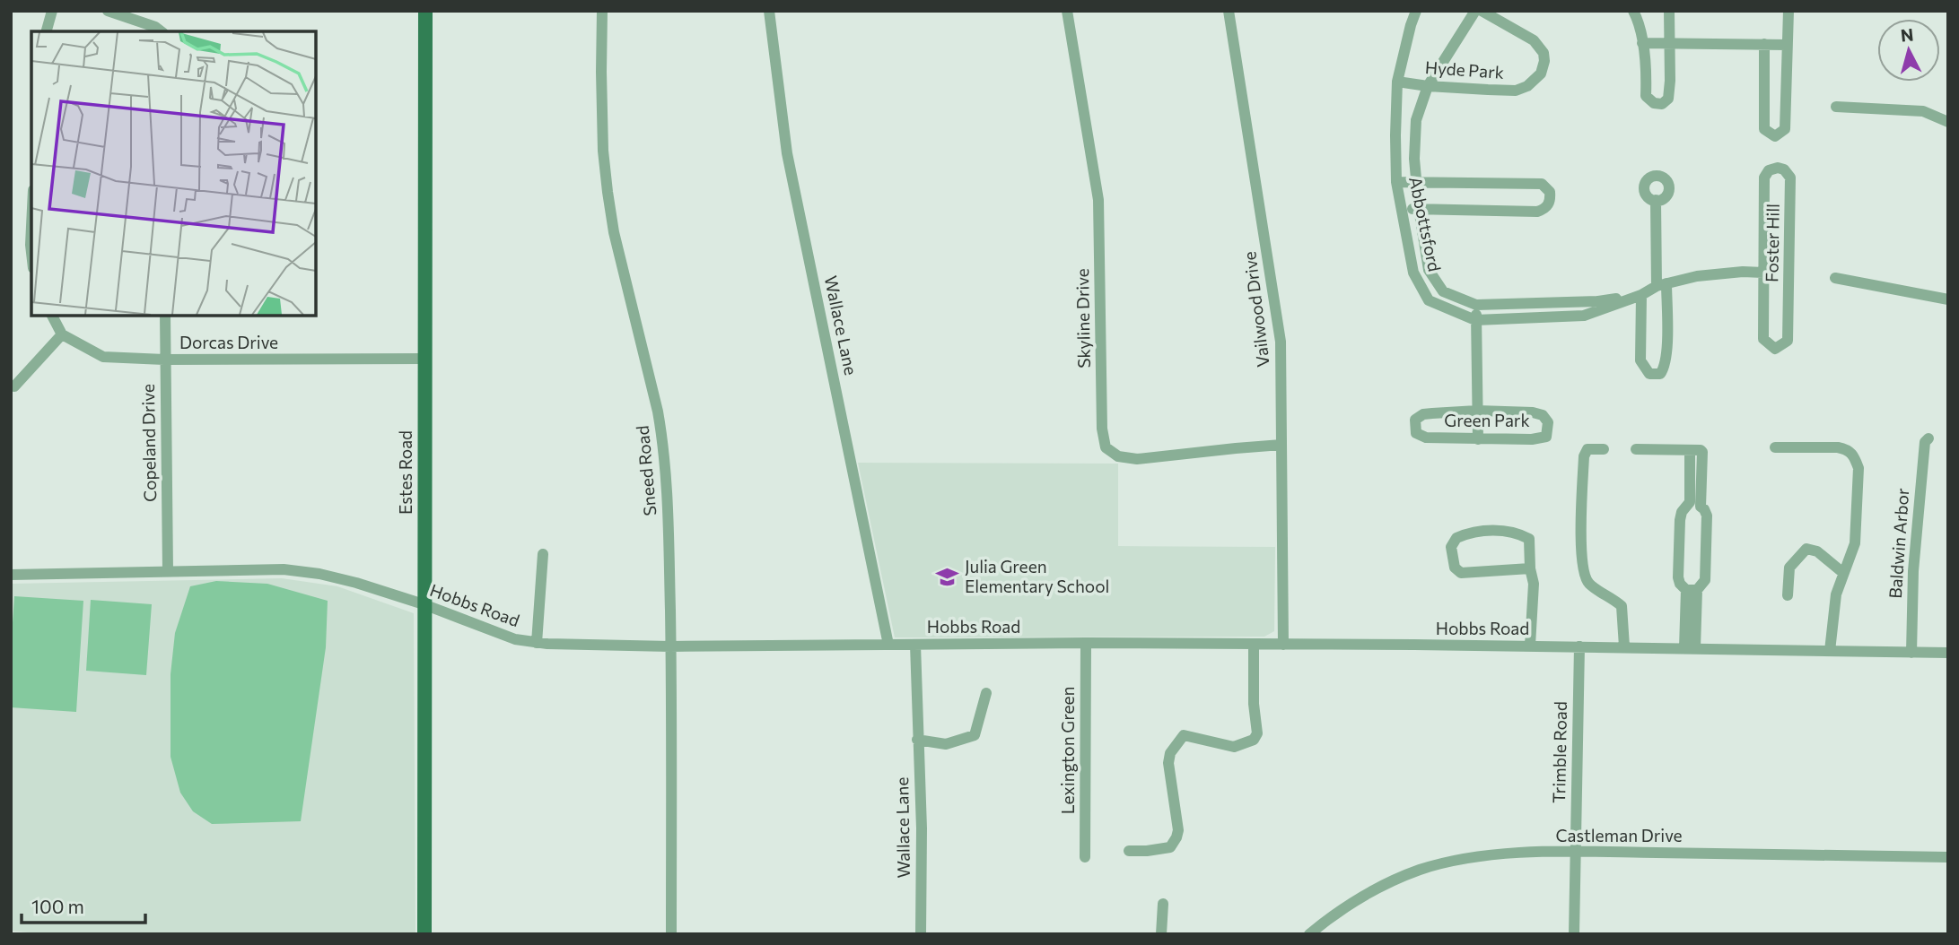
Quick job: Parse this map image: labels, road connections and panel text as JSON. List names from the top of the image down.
{
  "streets": {
    "main road": ["Estes Road"],
    "street": [
      "Hyde Park",
      "Abbottsford",
      "Foster Hill",
      "Vailwood Drive",
      "Skyline Drive",
      "Wallace Lane",
      "Dorcas Drive",
      "Green Park",
      "Copeland Drive",
      "Sneed Road",
      "Baldwin Arbor",
      "Hobbs Road",
      "Lexington Green",
      "Trimble Road",
      "Castleman Drive"
    ]
  },
  "crossings": [
    ["Hyde Park", "Abbottsford"],
    ["Abbottsford", "Foster Hill"],
    ["Vailwood Drive", "Skyline Drive"],
    ["Vailwood Drive", "Hobbs Road"],
    ["Wallace Lane", "Hobbs Road"],
    ["Dorcas Drive", "Copeland Drive"],
    ["Dorcas Drive", "Estes Road"],
    ["Copeland Drive", "Hobbs Road"],
    ["Sneed Road", "Hobbs Road"],
    ["Estes Road", "Hobbs Road"],
    ["Baldwin Arbor", "Hobbs Road"],
    ["Hobbs Road", "Lexington Green"],
    ["Hobbs Road", "Trimble Road"],
    ["Trimble Road", "Castleman Drive"]
  ],
  "places": {
    "school or university": ["Julia Green Elementary School"]
  },
  "scale_bar": "100 m",
  "north": "top"
}
